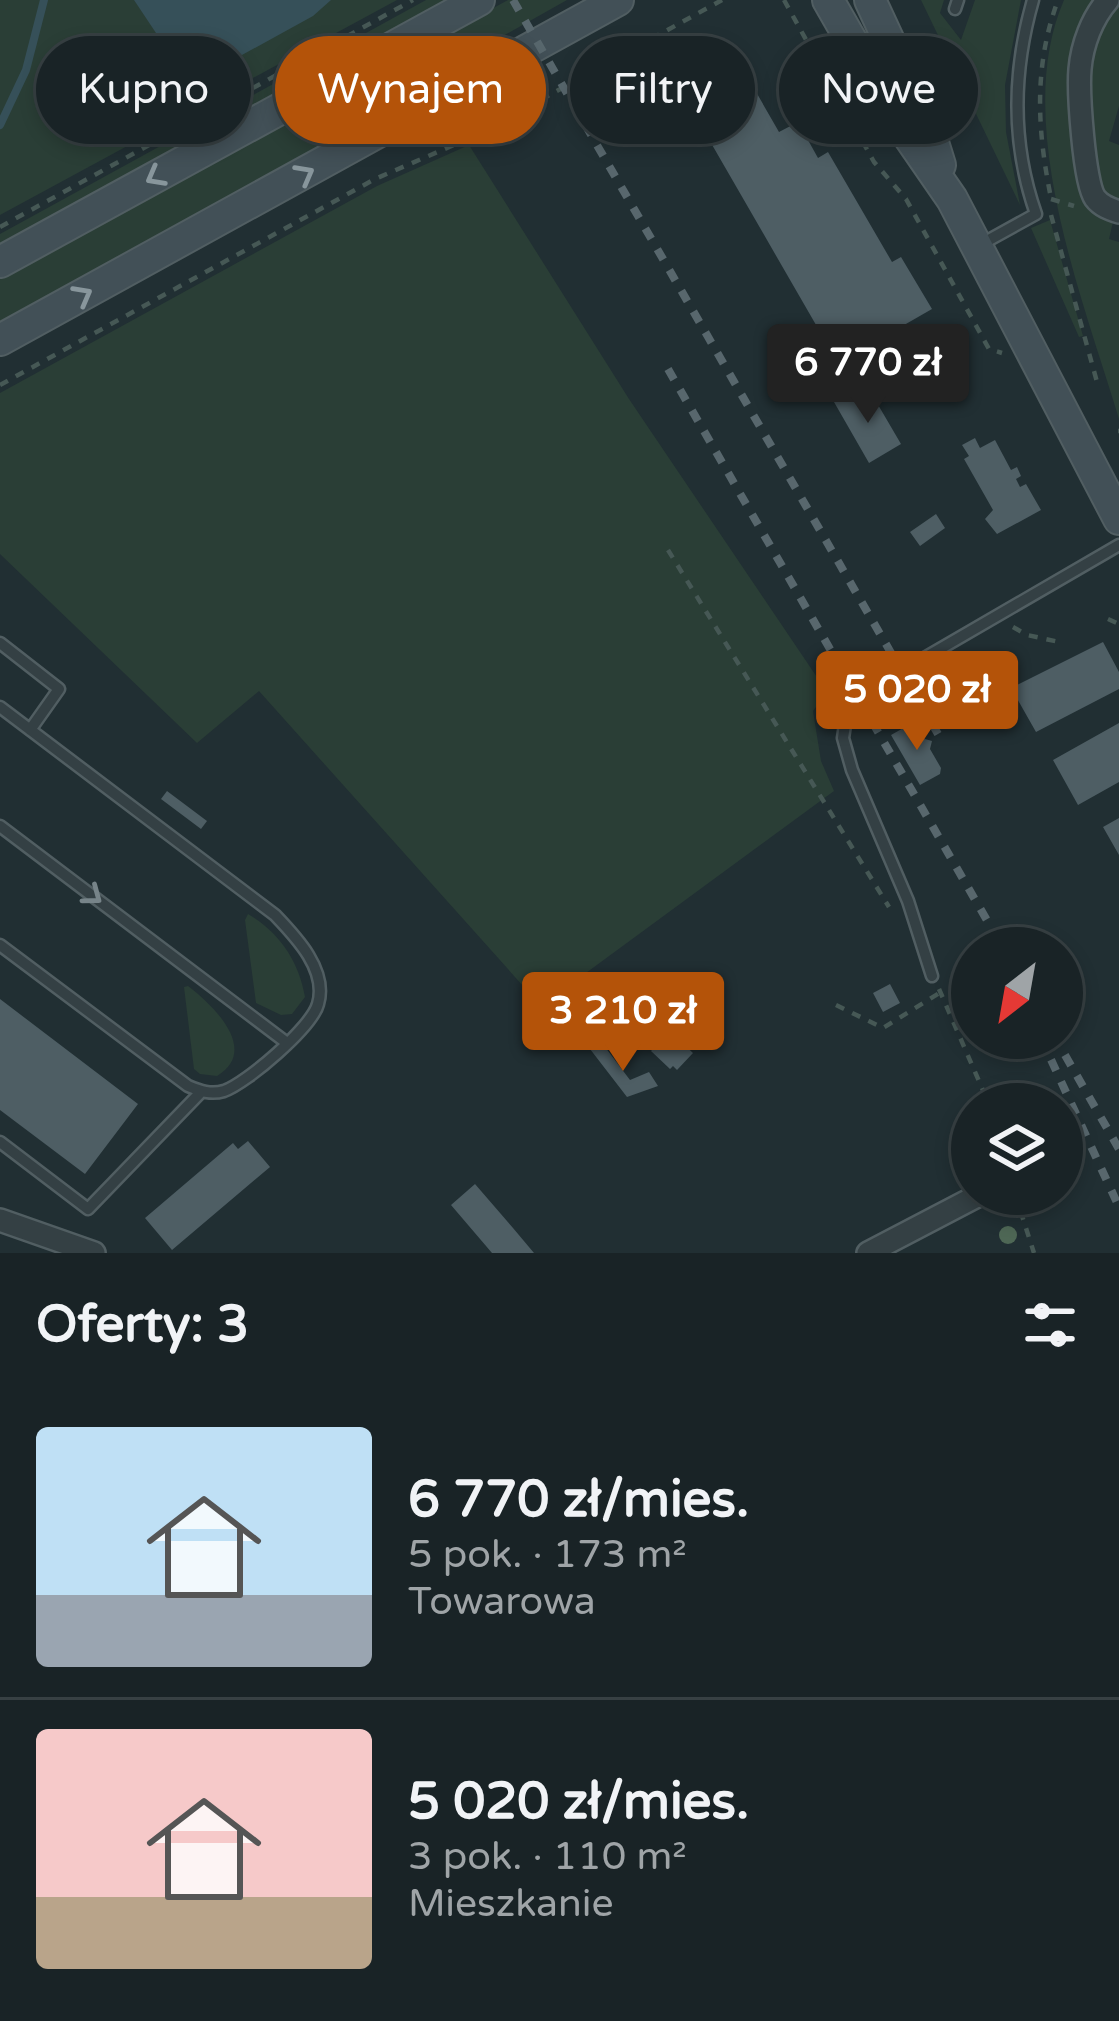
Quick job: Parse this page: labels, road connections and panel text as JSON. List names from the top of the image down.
{
  "north": "bottom left",
  "page": {
    "chip": [
      "Kupno",
      "Wynajem",
      "Filtry",
      "Nowe"
    ],
    "price": ["6 770 zł", "5 020 zł", "3 210 zł"],
    "heading": "Oferty: 3",
    "list": [
      {
        "name": "6 770 zł/mies.",
        "note": "5 pok. · 173 m² · Towarowa"
      },
      {
        "name": "5 020 zł/mies.",
        "note": "3 pok. · 110 m² · Mieszkanie"
      }
    ]
  }
}
